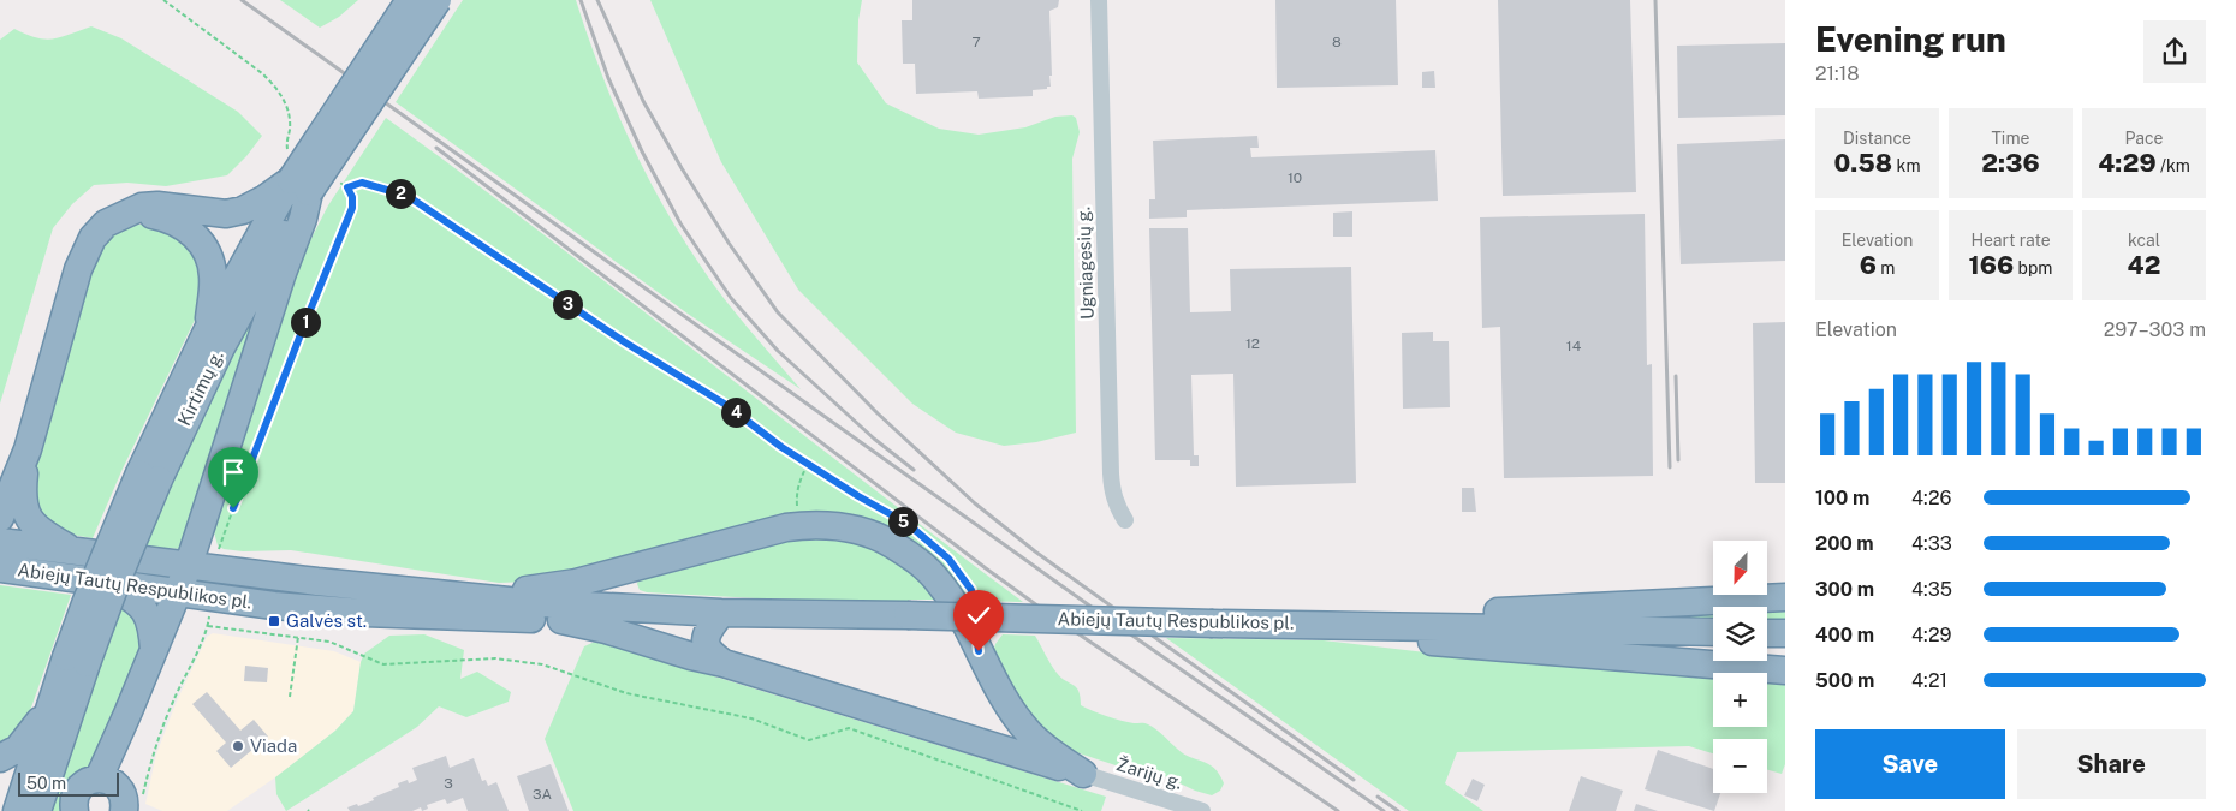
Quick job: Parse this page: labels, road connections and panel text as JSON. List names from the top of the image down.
{
  "streets": {
    "highway": ["Kirtimų g.", "Abiejų Tautų Respublikos pl."],
    "street": ["Ugniagesių g.", "Žarijų g."]
  },
  "places": {
    "transit": ["Galvės st."],
    "other": ["Viada"]
  },
  "house_numbers": [
    "7",
    "8",
    "10",
    "12",
    "14",
    "3",
    "3A"
  ],
  "scale_bar": "50 m",
  "north": "bottom",
  "page": {
    "heading": ["Evening run", "21:18"],
    "stats": [
      ["Distance", "0.58 km"],
      ["Time", "2:36"],
      ["Pace", "4:29 /km"],
      ["Elevation", "6 m"],
      ["Heart rate", "166 bpm"],
      ["kcal", "42"]
    ],
    "pins": [
      "2",
      "3",
      "1",
      "4",
      "5"
    ],
    "chart": ["Elevation", "297–303 m"],
    "list": [
      {
        "name": "100 m",
        "note": "4:26"
      },
      {
        "name": "200 m",
        "note": "4:33"
      },
      {
        "name": "300 m",
        "note": "4:35"
      },
      {
        "name": "400 m",
        "note": "4:29"
      },
      {
        "name": "500 m",
        "note": "4:21"
      }
    ],
    "map_buttons": ["+", "−"],
    "buttons": ["Save", "Share"],
    "scale": "50 m"
  }
}
